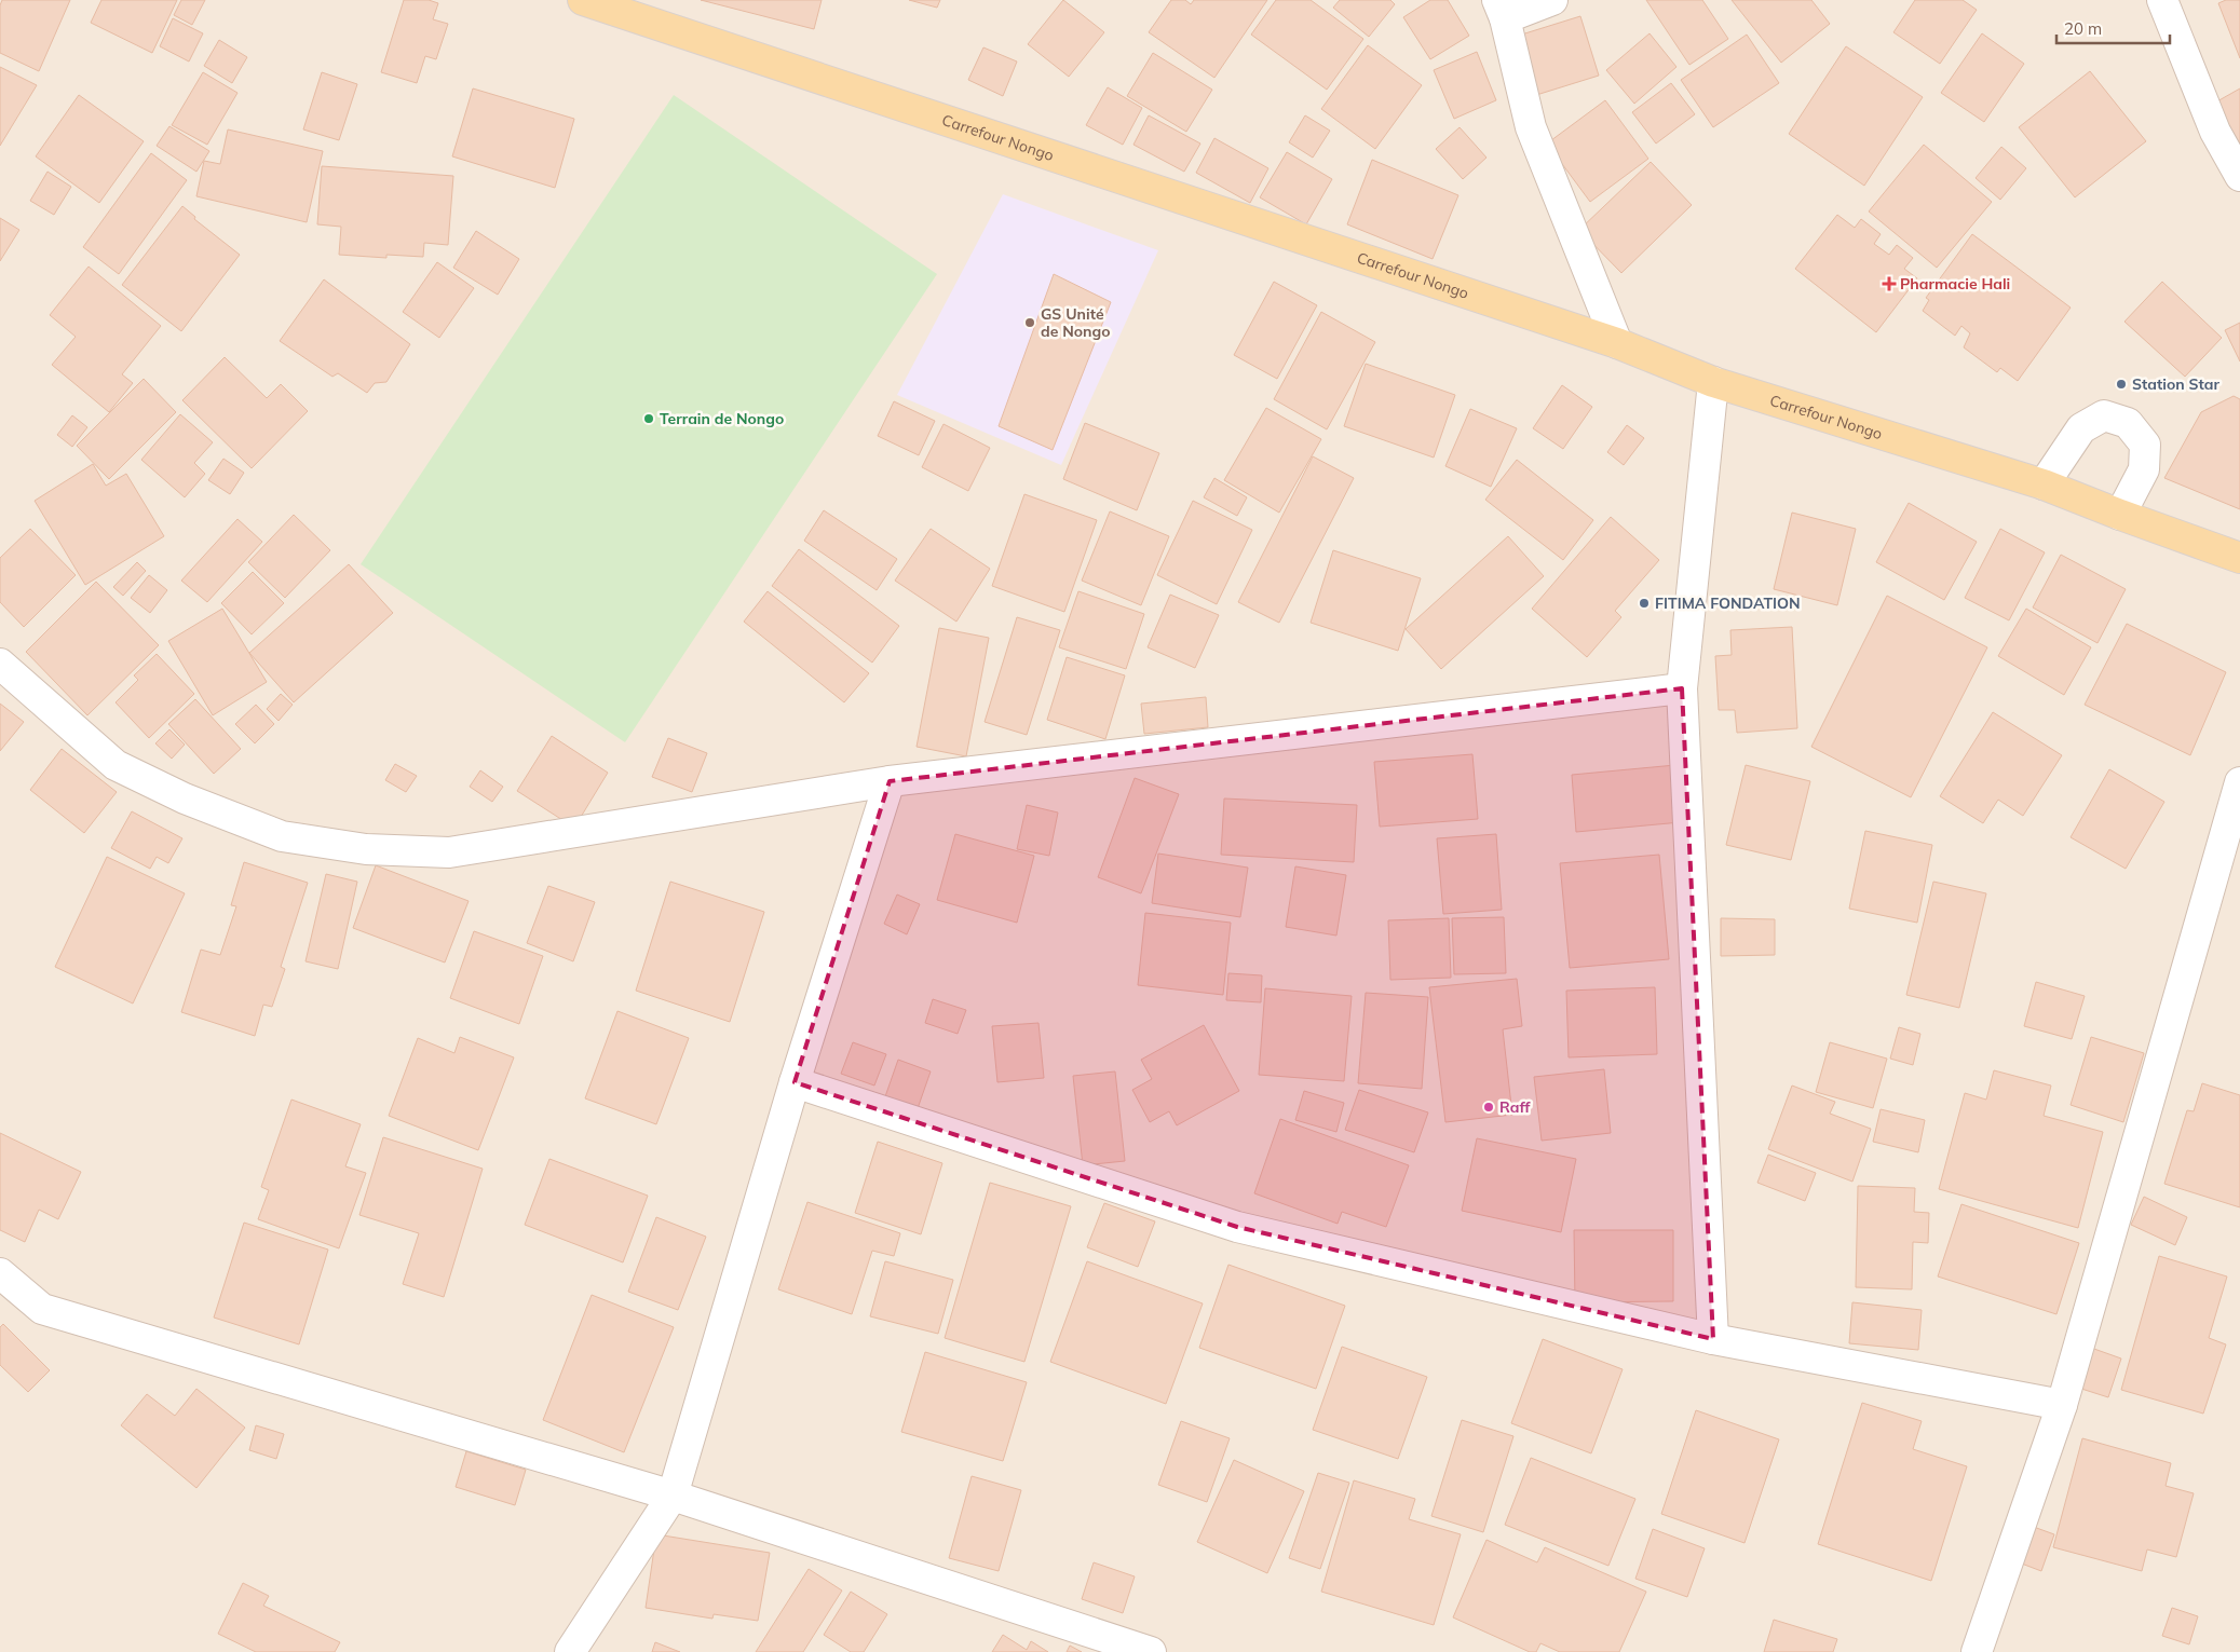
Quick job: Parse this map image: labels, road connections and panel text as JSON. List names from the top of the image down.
{
  "streets": {
    "main road": ["Carrefour Nongo"]
  },
  "places": {
    "health": ["Pharmacie Hali"],
    "other": [
      "GS Unité de Nongo",
      "Station Star",
      "Terrain de Nongo",
      "FITIMA FONDATION",
      "Raff"
    ]
  },
  "scale_bar": "20 m"
}
